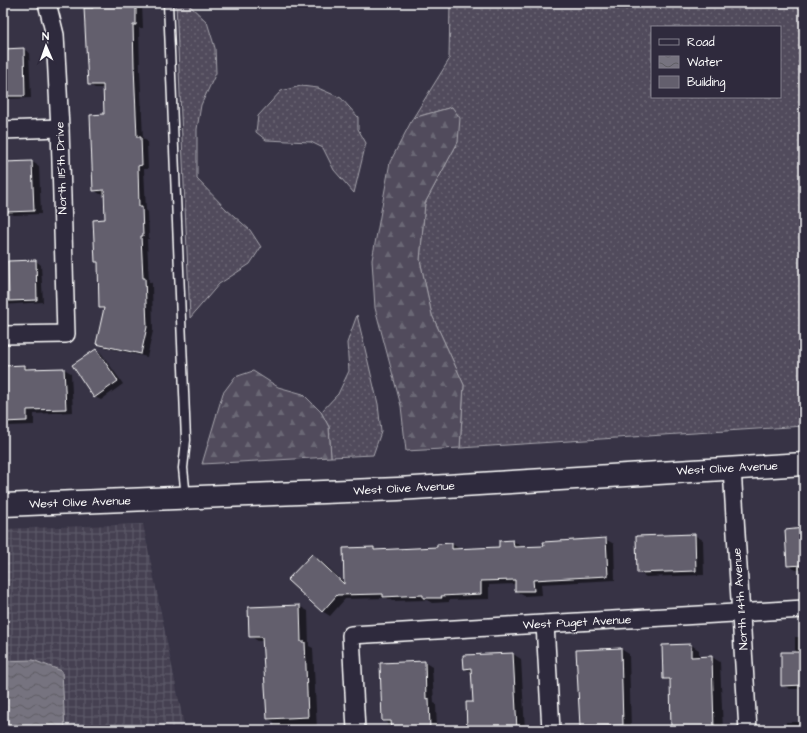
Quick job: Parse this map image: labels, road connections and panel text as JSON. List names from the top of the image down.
{
  "streets": {
    "main road": ["West Olive Avenue"],
    "street": ["North 115th Drive", "North 114th Avenue", "West Puget Avenue"]
  },
  "crossings": [
    ["West Olive Avenue", "North 114th Avenue"],
    ["North 114th Avenue", "West Puget Avenue"]
  ],
  "legend": ["Road", "Water", "Building"],
  "north": "top"
}
